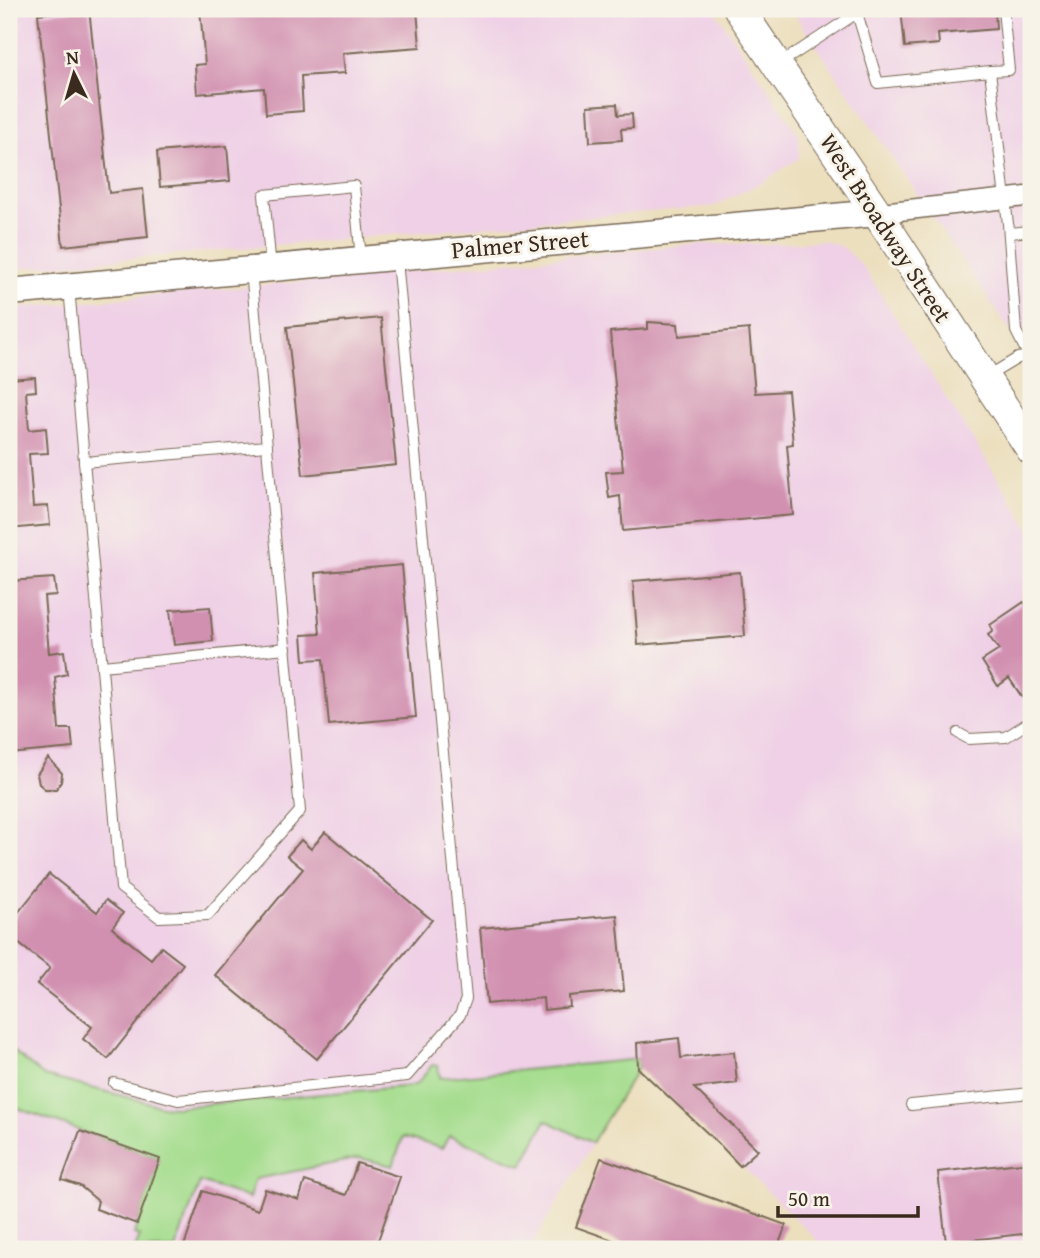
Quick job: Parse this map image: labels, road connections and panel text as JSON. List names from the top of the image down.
{
  "streets": {
    "main road": ["West Broadway Street"],
    "street": ["Palmer Street"]
  },
  "crossings": [
    ["West Broadway Street", "Palmer Street"]
  ],
  "scale_bar": "50 m",
  "north": "top"
}
